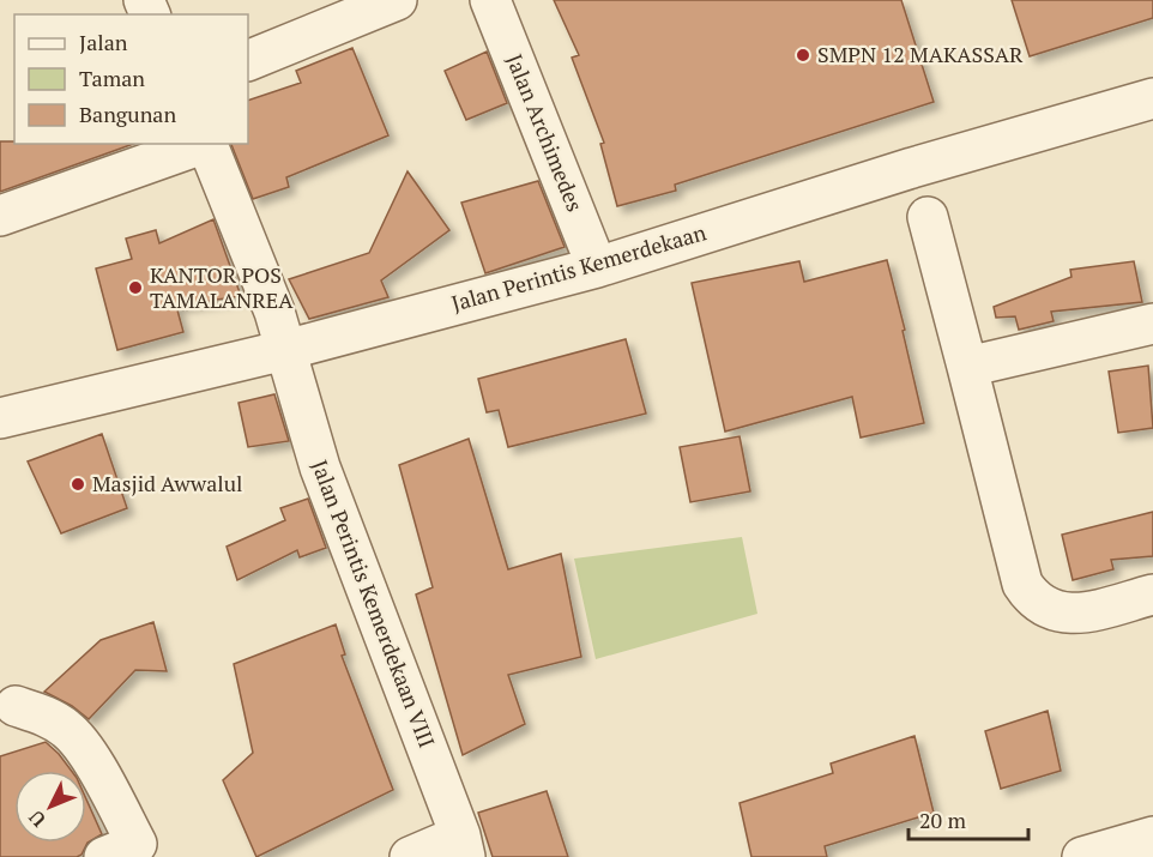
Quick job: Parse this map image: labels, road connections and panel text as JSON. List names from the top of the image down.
{
  "streets": {
    "street": ["Jalan Archimedes", "Jalan Perintis Kemerdekaan", "Jalan Perintis Kemerdekaan VIII"]
  },
  "crossings": [
    ["Jalan Archimedes", "Jalan Perintis Kemerdekaan"],
    ["Jalan Perintis Kemerdekaan", "Jalan Perintis Kemerdekaan VIII"]
  ],
  "places": ["SMPN 12 MAKASSAR", "KANTOR POS TAMALANREA", "Masjid Awwalul"],
  "legend": ["Jalan", "Taman", "Bangunan"],
  "scale_bar": "20 m",
  "north": "bottom left"
}
